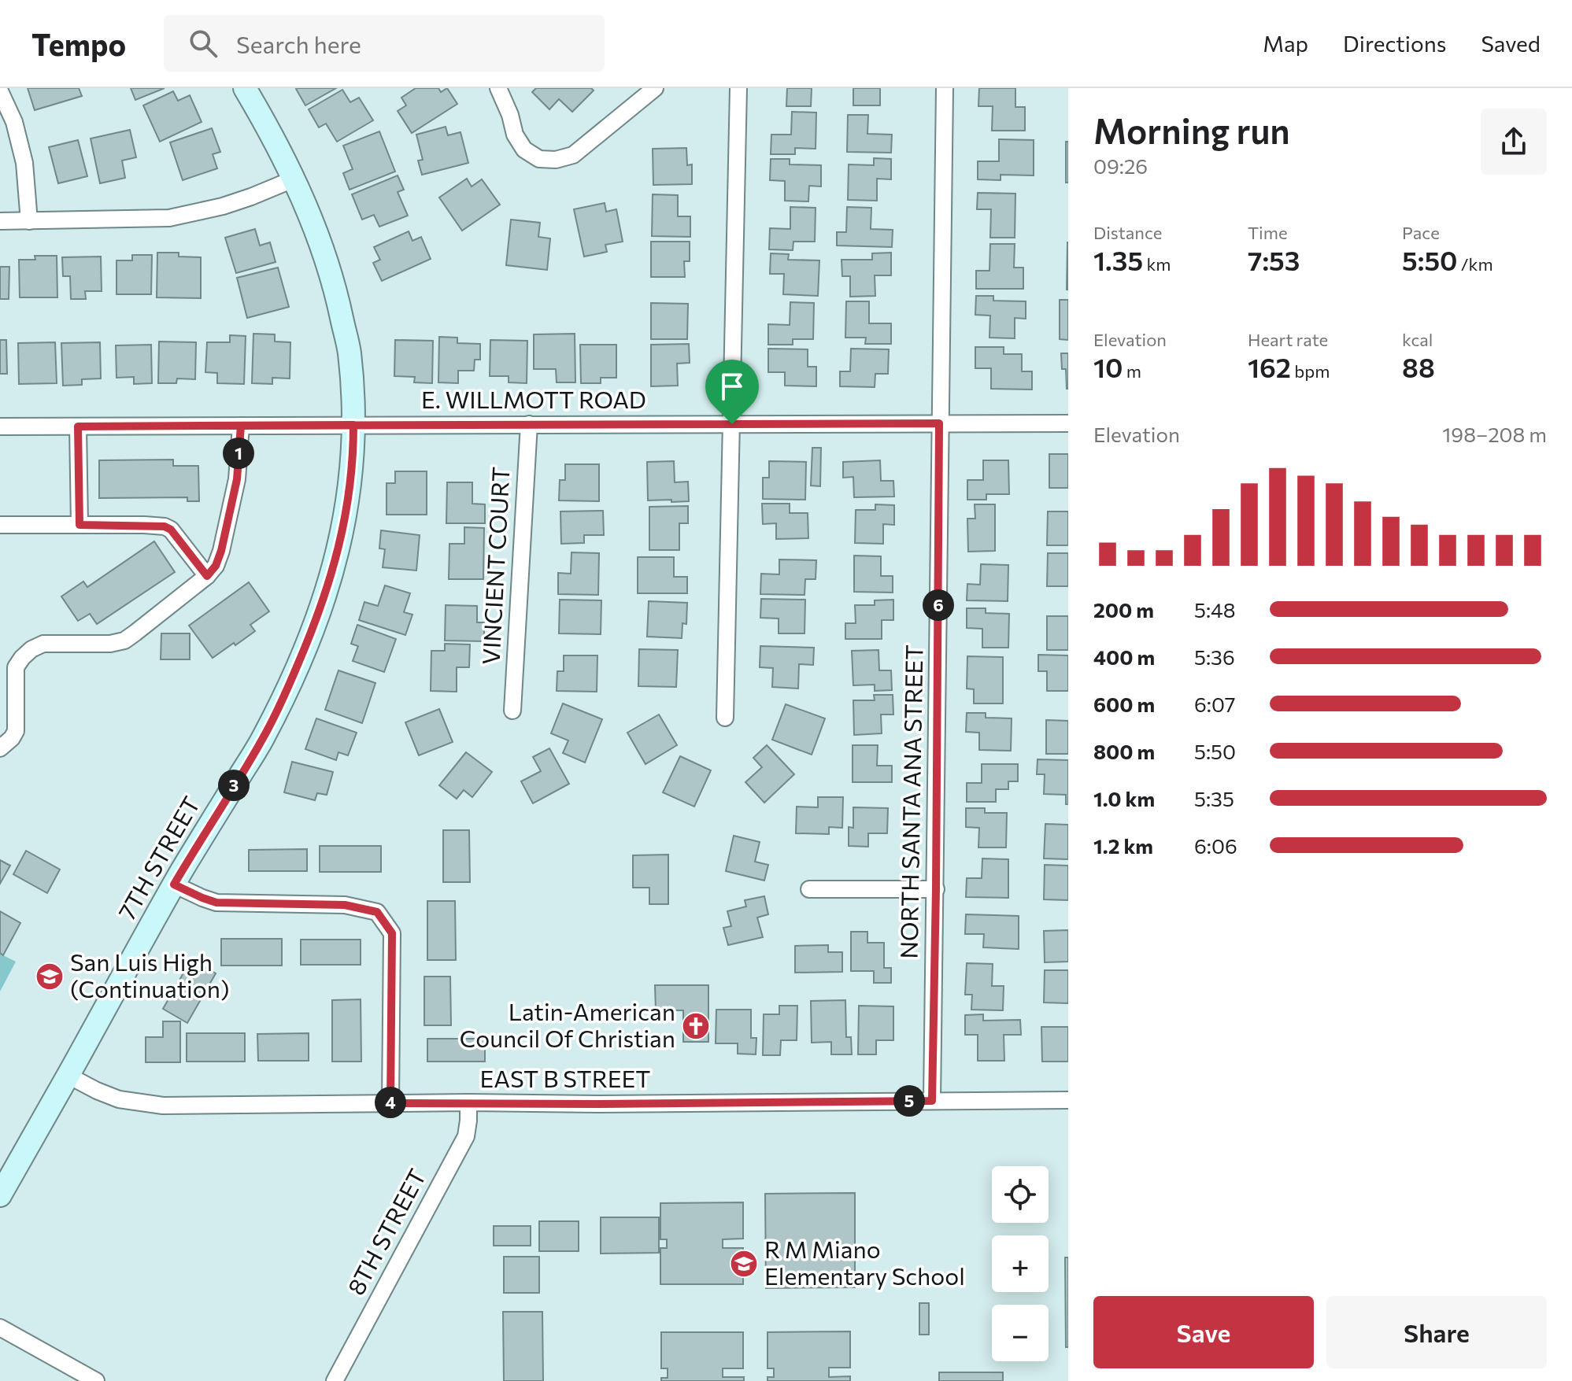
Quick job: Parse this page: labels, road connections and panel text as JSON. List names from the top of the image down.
{
  "streets": {
    "street": [
      "E. WILLMOTT ROAD",
      "VINCIENT COURT",
      "NORTH SANTA ANA STREET",
      "7TH STREET",
      "EAST B STREET",
      "8TH STREET"
    ]
  },
  "crossings": [
    ["E. WILLMOTT ROAD", "VINCIENT COURT"],
    ["E. WILLMOTT ROAD", "NORTH SANTA ANA STREET"],
    ["E. WILLMOTT ROAD", "7TH STREET"],
    ["NORTH SANTA ANA STREET", "EAST B STREET"],
    ["7TH STREET", "EAST B STREET"],
    ["EAST B STREET", "8TH STREET"]
  ],
  "places": {
    "school or university": ["San Luis High (Continuation)", "R M Miano Elementary School"],
    "church": ["Latin-American Council Of Christian"]
  },
  "page": {
    "header": "Tempo",
    "search": "Search here",
    "nav": ["Map", "Directions", "Saved"],
    "heading": ["Morning run", "09:26"],
    "stats": [
      ["Distance", "1.35 km"],
      ["Time", "7:53"],
      ["Pace", "5:50 /km"],
      ["Elevation", "10 m"],
      ["Heart rate", "162 bpm"],
      ["kcal", "88"]
    ],
    "chart": ["Elevation", "198–208 m"],
    "pins": [
      "1",
      "6",
      "3",
      "5",
      "4"
    ],
    "list": [
      {
        "name": "200 m",
        "note": "5:48"
      },
      {
        "name": "400 m",
        "note": "5:36"
      },
      {
        "name": "600 m",
        "note": "6:07"
      },
      {
        "name": "800 m",
        "note": "5:50"
      },
      {
        "name": "1.0 km",
        "note": "5:35"
      },
      {
        "name": "1.2 km",
        "note": "6:06"
      }
    ],
    "map_buttons": ["+", "−"],
    "buttons": ["Save", "Share"]
  }
}
